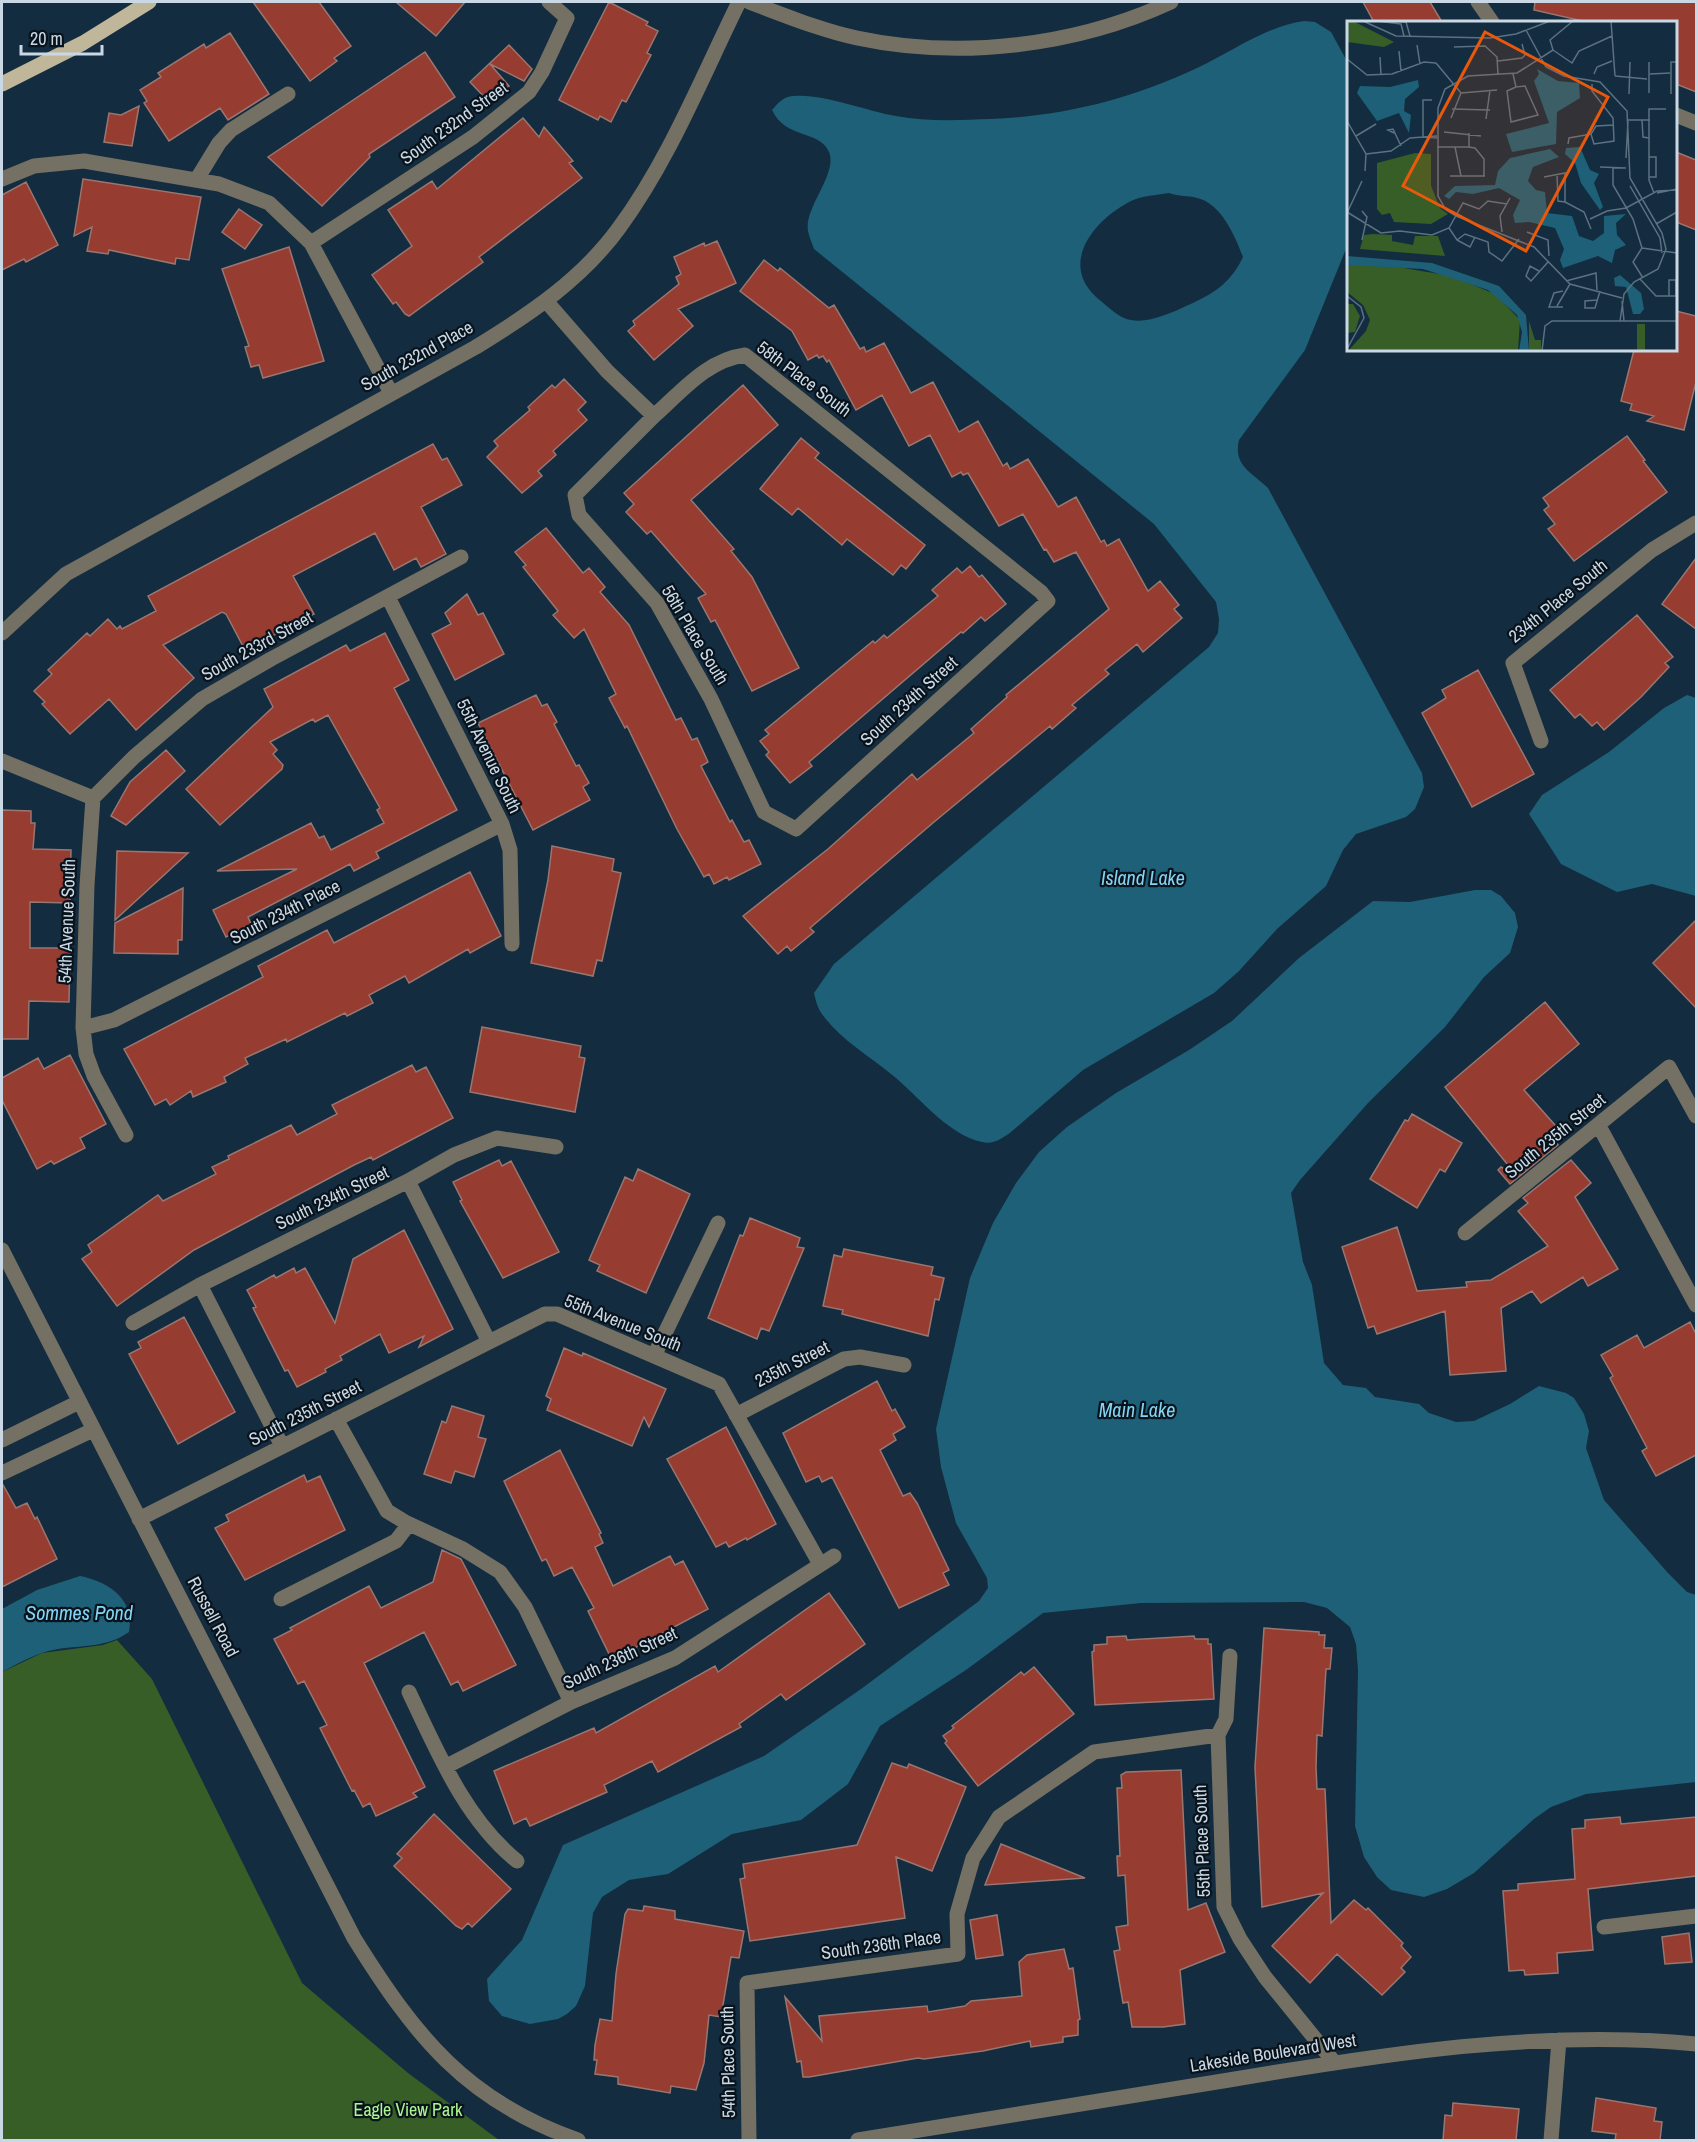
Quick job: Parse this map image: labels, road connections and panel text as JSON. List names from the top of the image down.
{
  "streets": {
    "street": [
      "South 232nd Street",
      "South 232nd Place",
      "58th Place South",
      "234th Place South",
      "56th Place South",
      "South 233rd Street",
      "South 234th Street",
      "55th Avenue South",
      "South 234th Place",
      "54th Avenue South",
      "South 235th Street",
      "235th Street",
      "Russell Road",
      "South 236th Street",
      "55th Place South",
      "South 236th Place",
      "Lakeside Boulevard West",
      "54th Place South"
    ]
  },
  "crossings": [
    ["58th Place South", "56th Place South"],
    ["58th Place South", "South 234th Street"],
    ["56th Place South", "South 234th Street"],
    ["South 233rd Street", "55th Avenue South"],
    ["South 233rd Street", "54th Avenue South"],
    ["55th Avenue South", "South 234th Place"],
    ["55th Avenue South", "South 235th Street"],
    ["55th Avenue South", "235th Street"],
    ["55th Avenue South", "South 236th Street"],
    ["South 234th Place", "54th Avenue South"],
    ["South 235th Street", "Russell Road"],
    ["55th Place South", "South 236th Place"],
    ["55th Place South", "Lakeside Boulevard West"],
    ["South 236th Place", "54th Place South"]
  ],
  "water": ["Island Lake", "Main Lake", "Sommes Pond"],
  "parks": ["Eagle View Park"],
  "scale_bar": "20 m"
}
